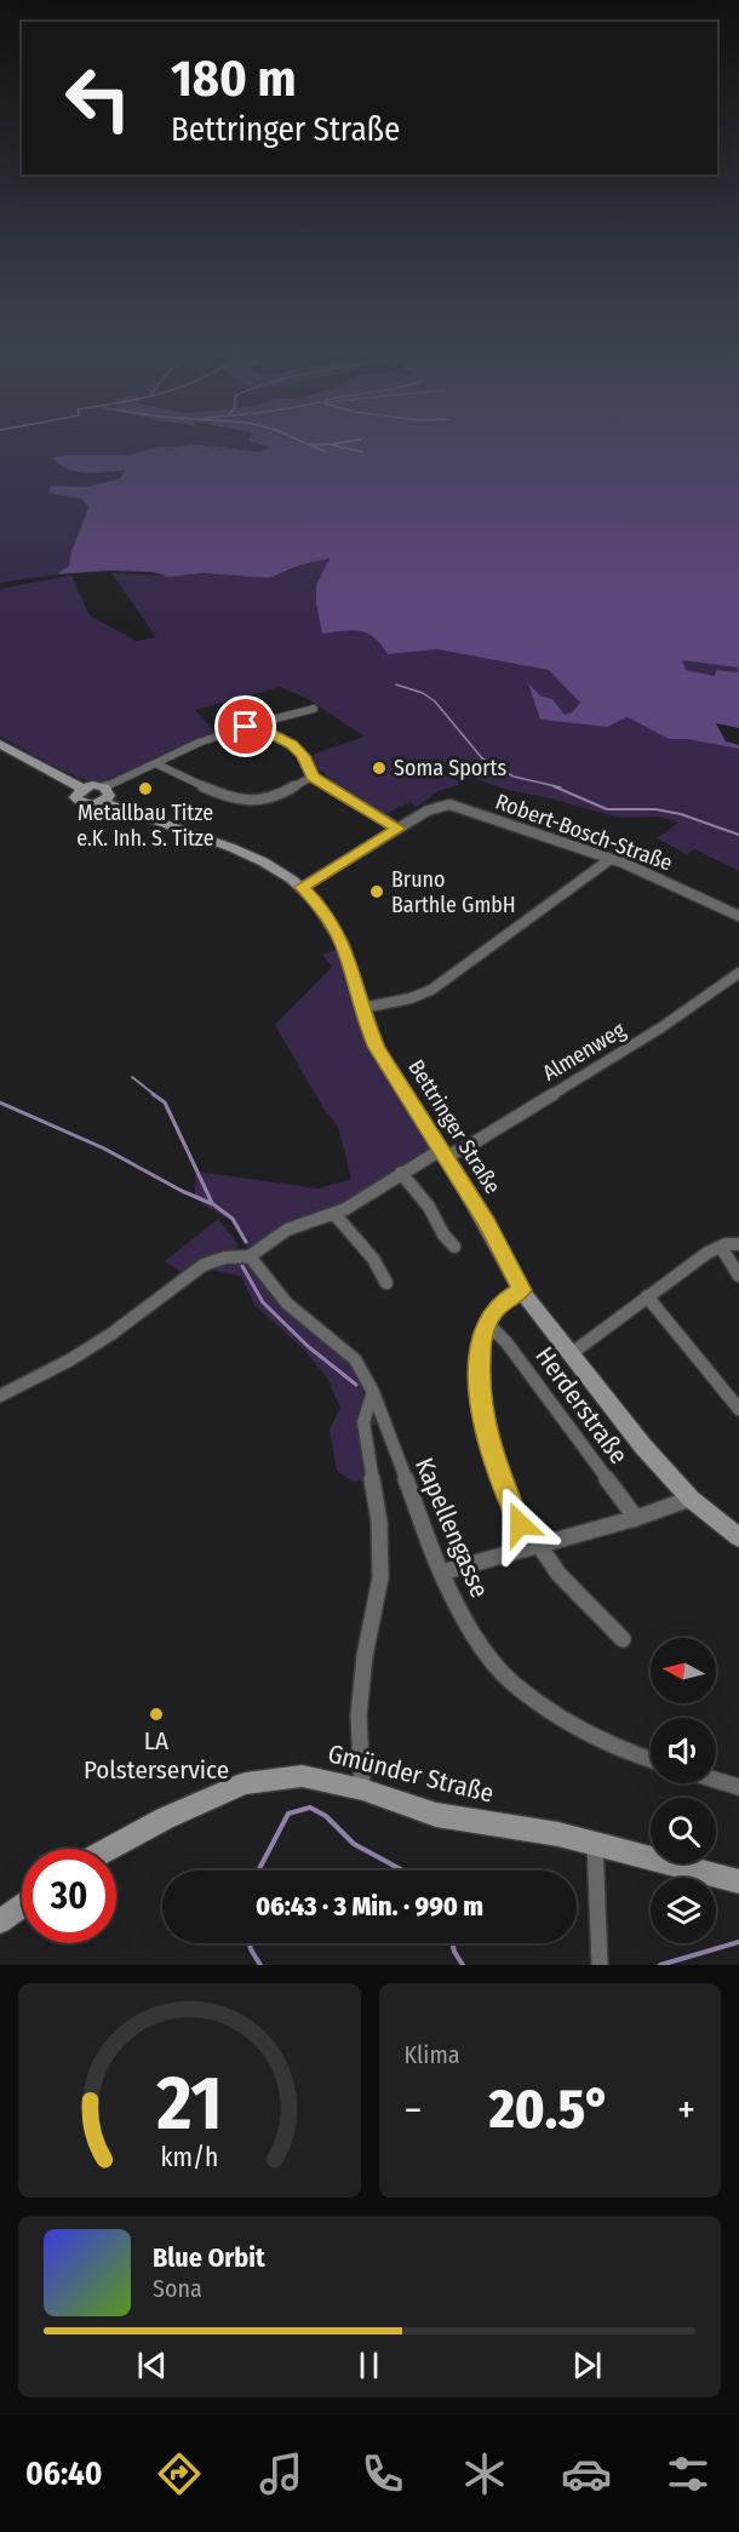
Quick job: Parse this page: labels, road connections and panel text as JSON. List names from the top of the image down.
{
  "streets": {
    "street": [
      "Robert-Bosch-Straße",
      "Almenweg",
      "Bettringer Straße",
      "Herderstraße",
      "Kapellengasse",
      "Gmünder Straße"
    ]
  },
  "crossings": [
    ["Robert-Bosch-Straße", "Bettringer Straße"],
    ["Almenweg", "Bettringer Straße"],
    ["Almenweg", "Kapellengasse"]
  ],
  "places": [
    "Soma Sports",
    "Metallbau Titze e.K. Inh. S. Titze",
    "Bruno Barthle GmbH",
    "LA Polsterservice"
  ],
  "north": "left",
  "page": {
    "turn": ["180 m", "Bettringer Straße"],
    "limit": "30",
    "trip": "06:43 · 3 Min. · 990 m",
    "tile": "Klima",
    "heat": ["−", "20.5°", "+"],
    "song": ["Blue Orbit", "Sona"],
    "tabs": "06:40",
    "gauge": ["21", "km/h"]
  }
}
